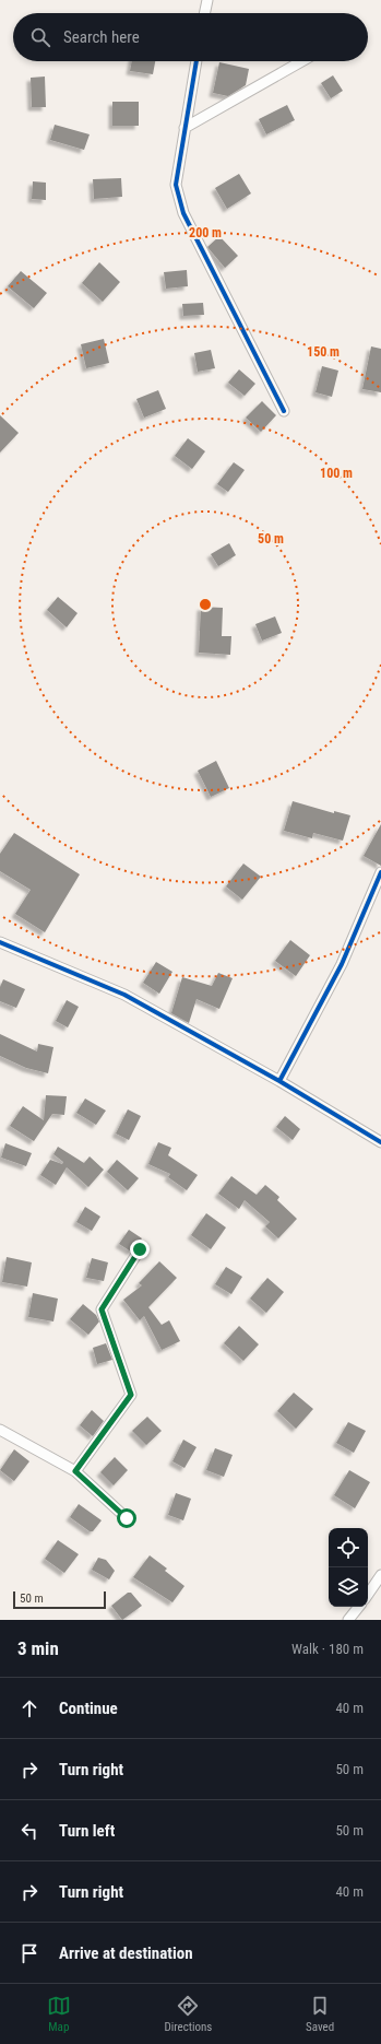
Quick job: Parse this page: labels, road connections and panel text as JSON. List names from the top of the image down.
{
  "scale_bar": "50 m",
  "page": {
    "search": "Search here",
    "scale": "50 m",
    "heading": ["3 min", "Walk · 180 m"],
    "list": [
      ["Continue", "40 m"],
      ["Turn right", "50 m"],
      ["Turn left", "50 m"],
      ["Turn right", "40 m"],
      "Arrive at destination"
    ],
    "nav": ["Map", "Directions", "Saved"]
  },
  "rings": [
    "200 m",
    "150 m",
    "100 m",
    "50 m"
  ]
}
